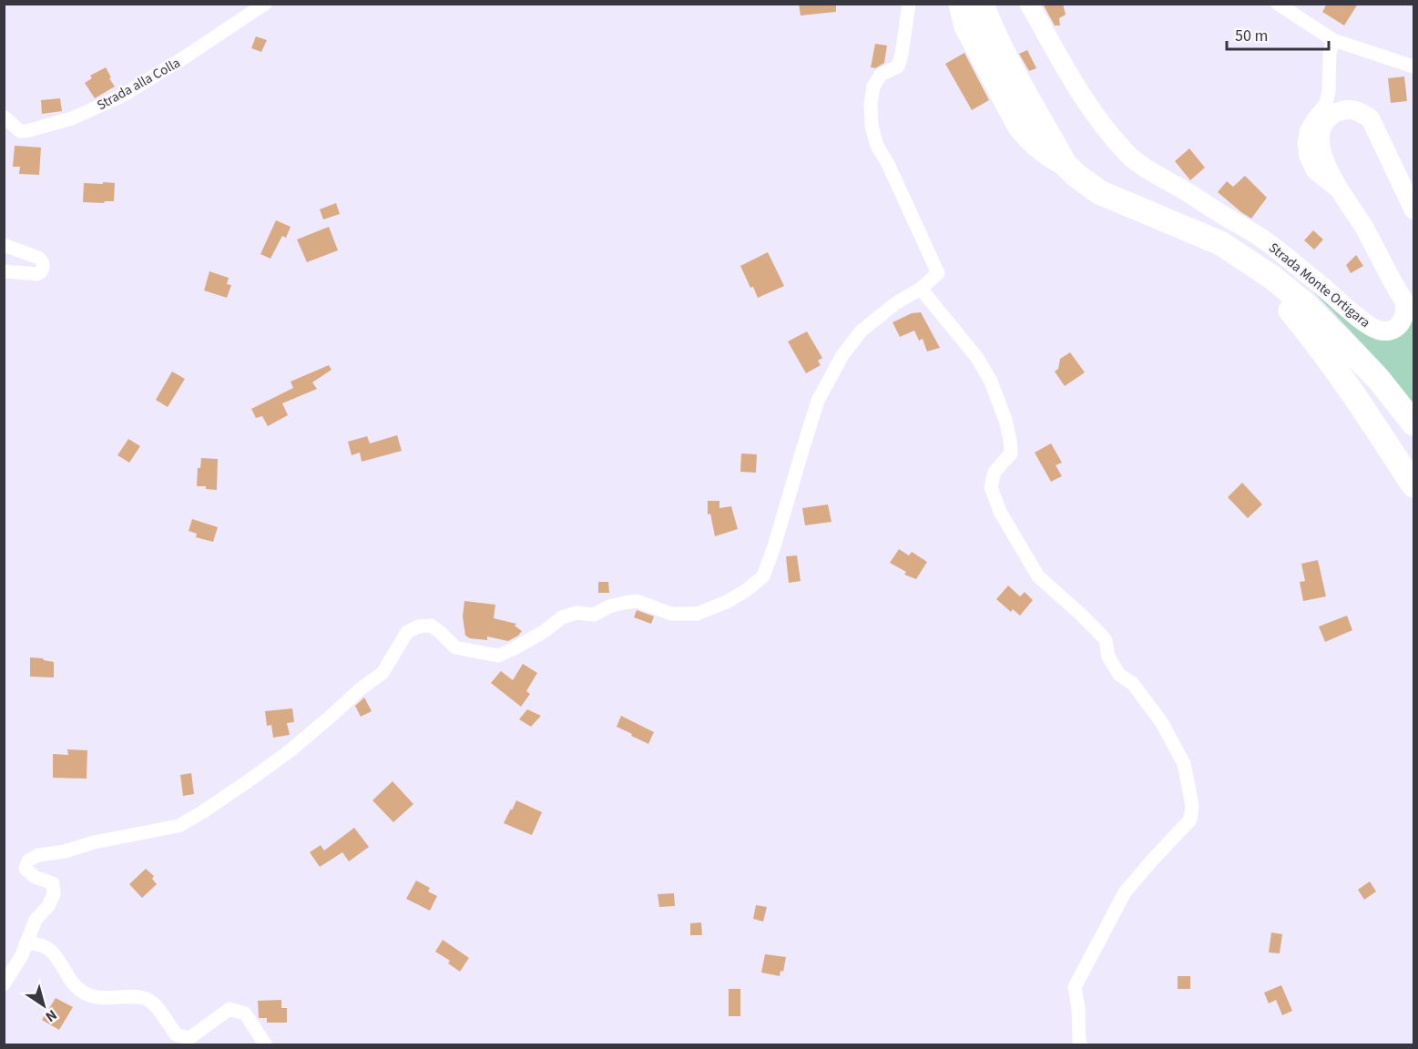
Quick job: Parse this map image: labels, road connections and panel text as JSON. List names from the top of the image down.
{
  "streets": {
    "main road": ["Strada Monte Ortigara"],
    "street": ["Strada alla Colla"]
  },
  "scale_bar": "50 m",
  "north": "bottom right"
}
